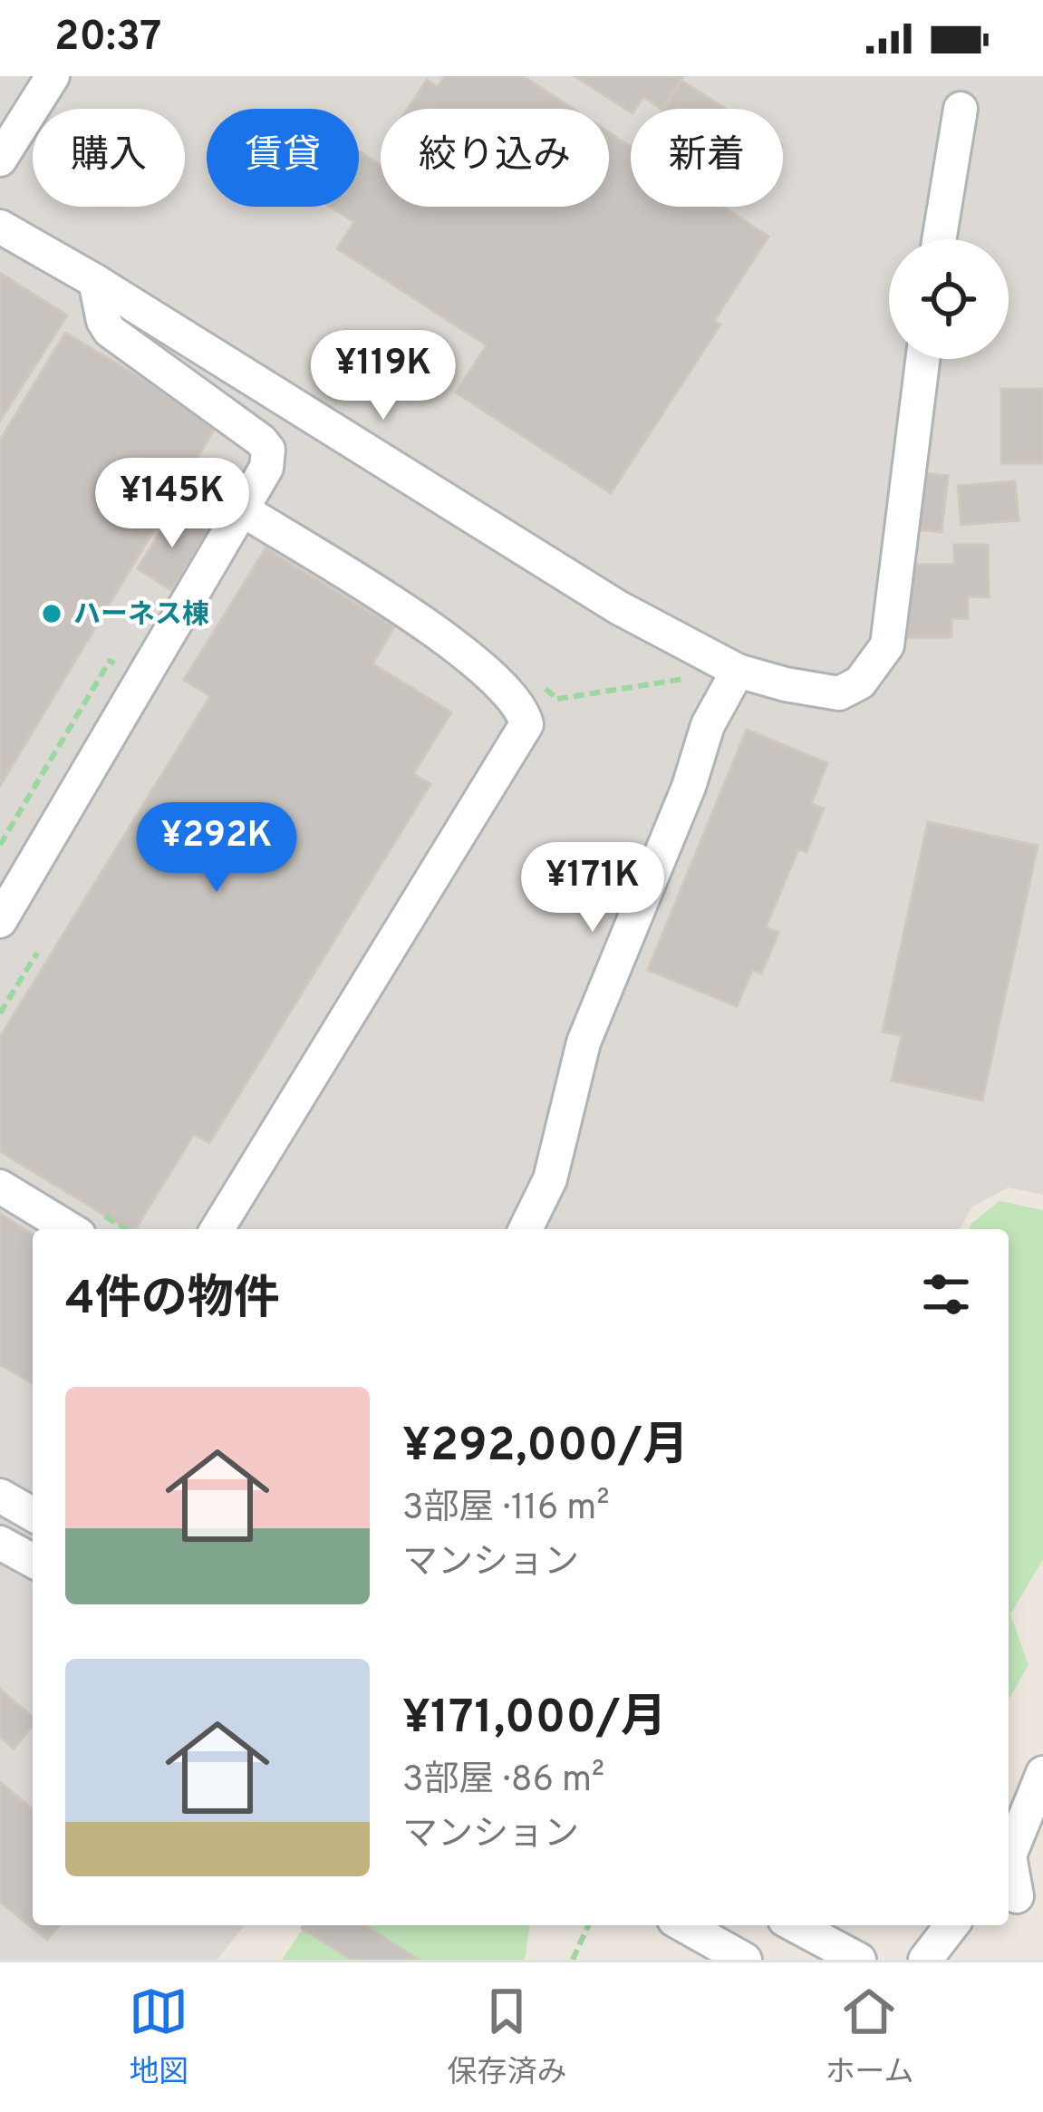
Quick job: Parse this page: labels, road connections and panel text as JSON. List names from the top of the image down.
{
  "places": ["ハーネス棟"],
  "page": {
    "status": "20:37",
    "chip": [
      "購入",
      "賃貸",
      "絞り込み",
      "新着"
    ],
    "price": [
      "¥119K",
      "¥145K",
      "¥292K",
      "¥171K"
    ],
    "heading": "4件の物件",
    "list": [
      {
        "name": "¥292,000/月",
        "note": "3部屋 · 116 m² · マンション"
      },
      {
        "name": "¥171,000/月",
        "note": "3部屋 · 86 m² · マンション"
      }
    ],
    "tabs": ["地図", "保存済み", "ホーム"]
  }
}
